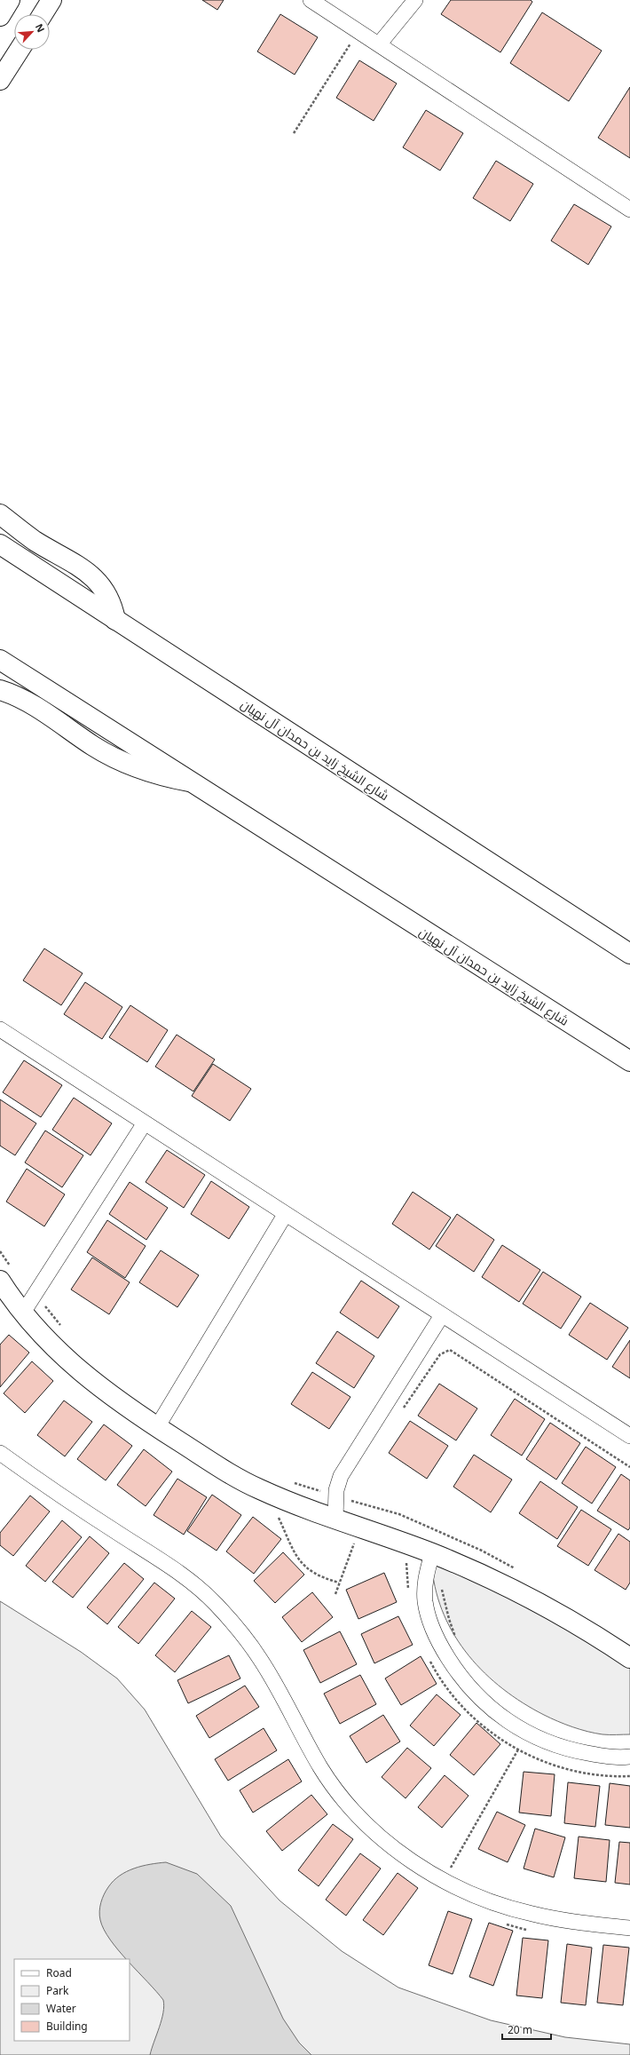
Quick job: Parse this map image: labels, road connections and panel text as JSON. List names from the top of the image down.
{
  "streets": {
    "main road": ["شارع الشيخ زايد بن حمدان آل نهيان"]
  },
  "legend": [
    "Road",
    "Park",
    "Water",
    "Building"
  ],
  "scale_bar": "20 m",
  "north": "top right"
}
